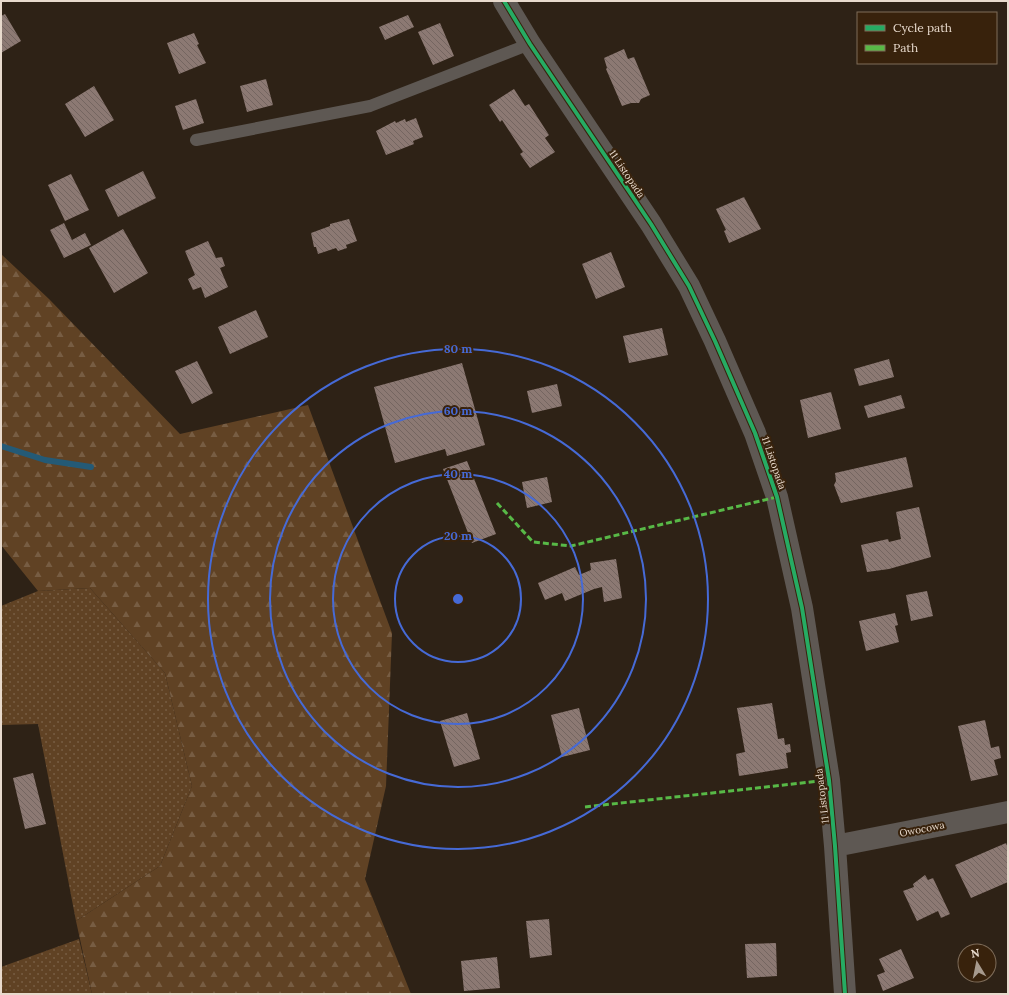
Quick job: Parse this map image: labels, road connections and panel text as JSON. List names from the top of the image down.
{
  "streets": {
    "street": ["11 Listopada", "Owocowa"]
  },
  "crossings": [
    ["11 Listopada", "Owocowa"]
  ],
  "legend": ["Cycle path", "Path"],
  "north": "top",
  "rings": [
    "80 m",
    "60 m",
    "40 m",
    "20 m"
  ]
}
